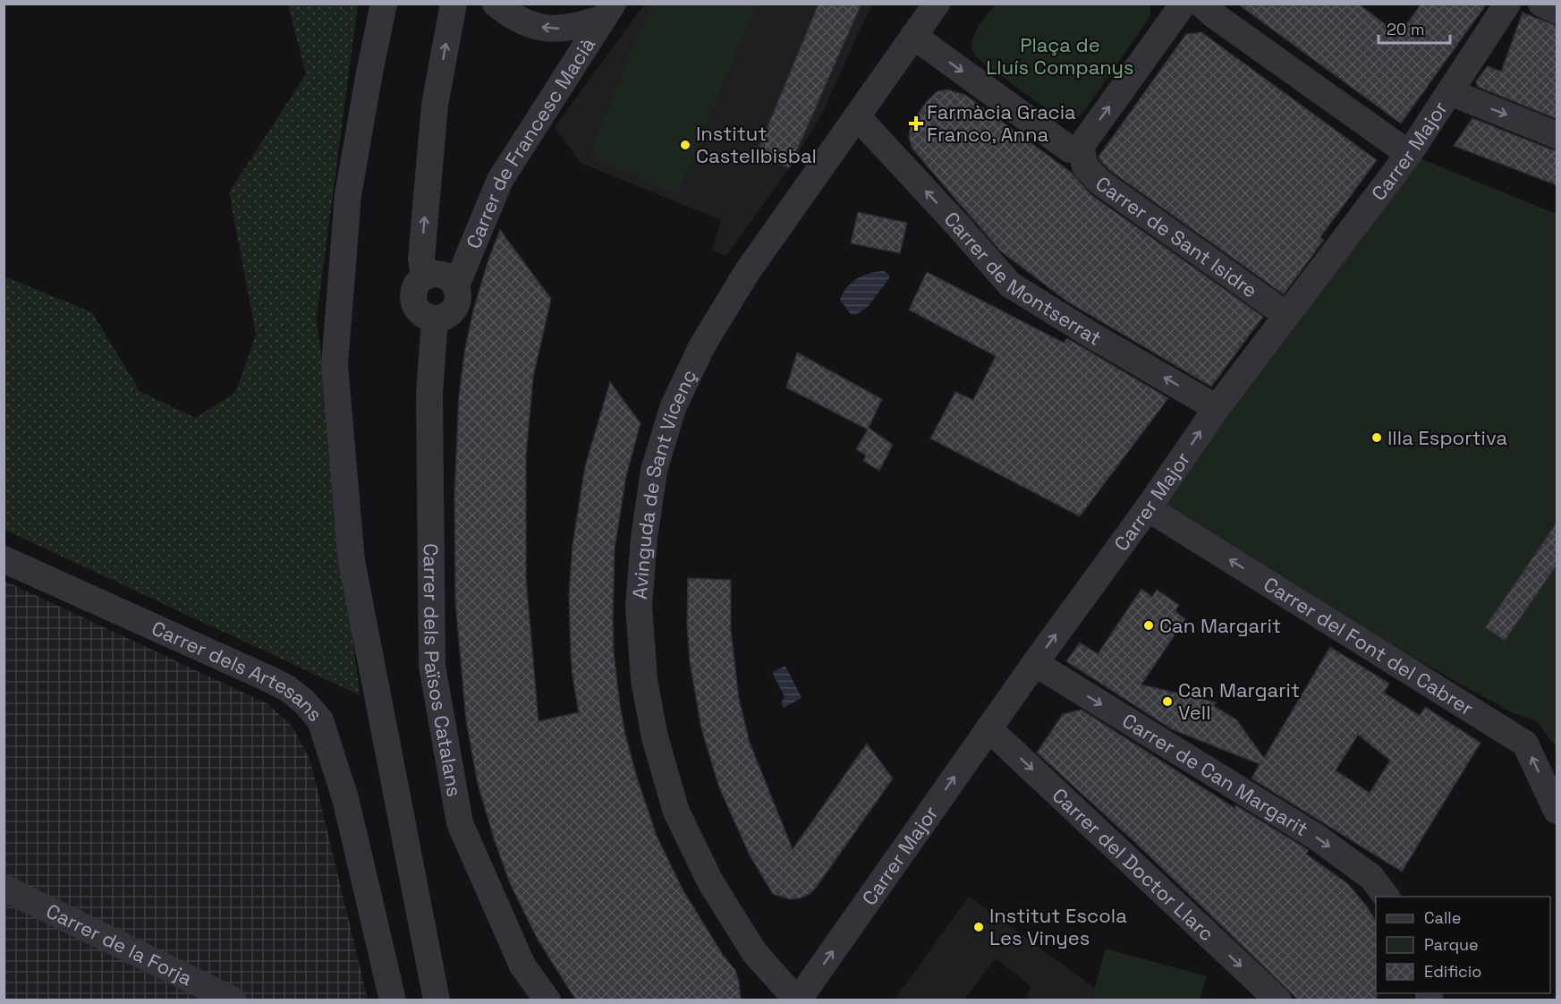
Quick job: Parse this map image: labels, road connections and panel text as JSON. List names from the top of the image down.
{
  "streets": {
    "street": [
      "Carrer de Francesc Macià",
      "Carrer Major",
      "Carrer de Sant Isidre",
      "Carrer de Montserrat",
      "Avinguda de Sant Vicenç",
      "Carrer del Font del Cabrer",
      "Carrer dels Països Catalans",
      "Carrer dels Artesans",
      "Carrer de Can Margarit",
      "Carrer del Doctor Llarc",
      "Carrer de la Forja"
    ]
  },
  "crossings": [
    ["Carrer de Francesc Macià", "Carrer dels Països Catalans"],
    ["Carrer Major", "Carrer de Sant Isidre"],
    ["Carrer Major", "Carrer de Montserrat"],
    ["Carrer Major", "Avinguda de Sant Vicenç"],
    ["Carrer Major", "Carrer del Font del Cabrer"],
    ["Carrer Major", "Carrer de Can Margarit"],
    ["Carrer Major", "Carrer del Doctor Llarc"],
    ["Carrer de Montserrat", "Avinguda de Sant Vicenç"]
  ],
  "one_way": [
    "Carrer Major",
    "Carrer del Font del Cabrer",
    "Carrer de Can Margarit",
    "Carrer del Doctor Llarc"
  ],
  "parks": ["Plaça de Lluís Companys"],
  "places": {
    "health": ["Farmàcia Gracia Franco, Anna"],
    "other": [
      "Institut Castellbisbal",
      "Illa Esportiva",
      "Can Margarit",
      "Can Margarit Vell",
      "Institut Escola Les Vinyes"
    ]
  },
  "legend": ["Calle", "Parque", "Edificio"],
  "scale_bar": "20 m"
}
